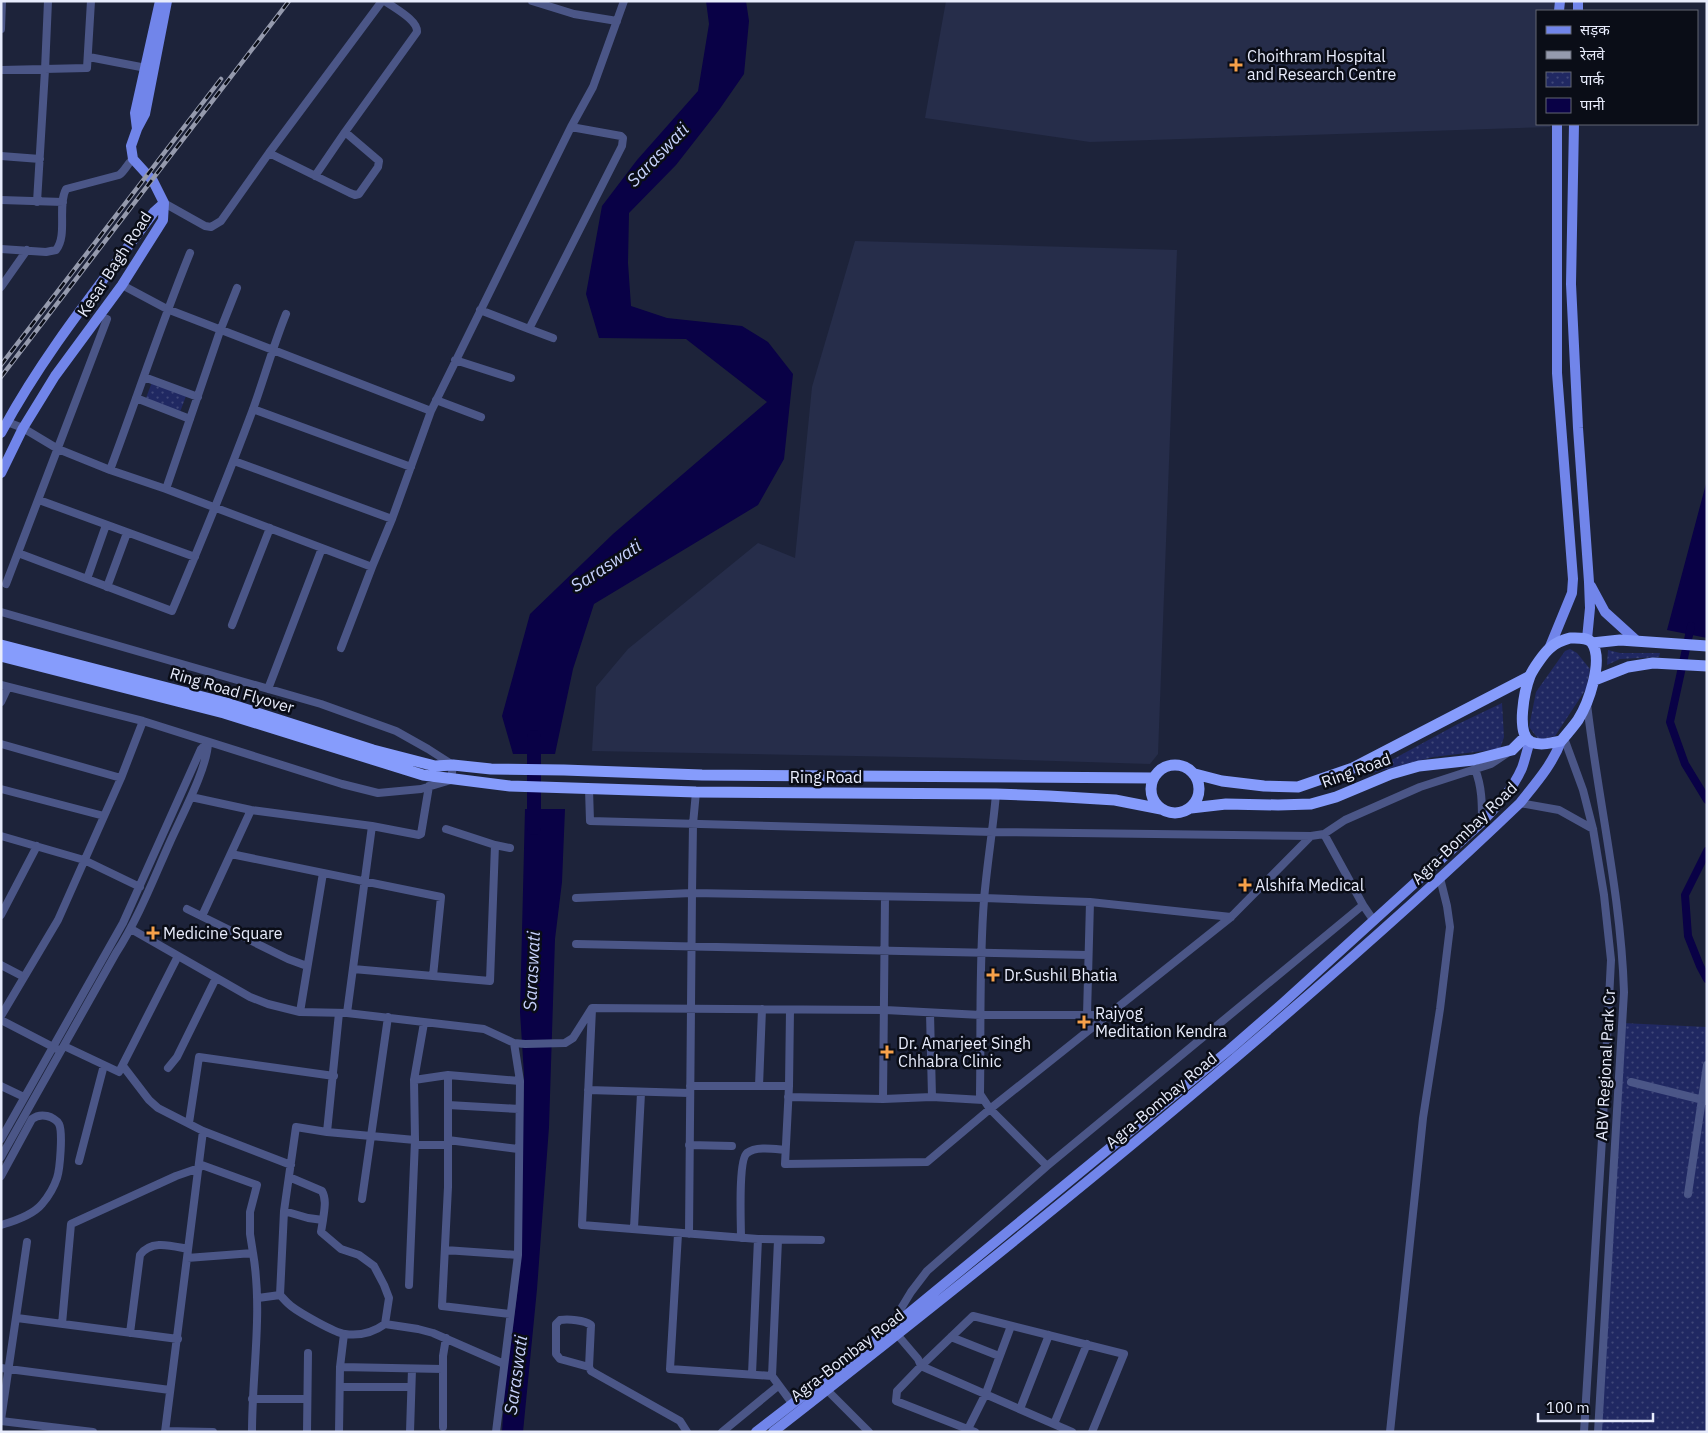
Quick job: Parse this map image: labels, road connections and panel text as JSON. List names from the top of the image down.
{
  "streets": {
    "highway": ["Ring Road Flyover", "Ring Road"],
    "main road": ["Kesar Bagh Road", "Agra-Bombay Road"],
    "street": ["ABV Regional Park Cr"]
  },
  "crossings": [
    ["Ring Road Flyover", "Ring Road"],
    ["Ring Road", "Agra-Bombay Road"]
  ],
  "water": ["Saraswati"],
  "places": {
    "health": [
      "Choithram Hospital and Research Centre",
      "Alshifa Medical",
      "Medicine Square",
      "Dr.Sushil Bhatia",
      "Rajyog Meditation Kendra",
      "Dr. Amarjeet Singh Chhabra Clinic"
    ]
  },
  "legend": [
    "सड़क",
    "रेलवे",
    "पार्क",
    "पानी"
  ],
  "scale_bar": "100 m"
}
